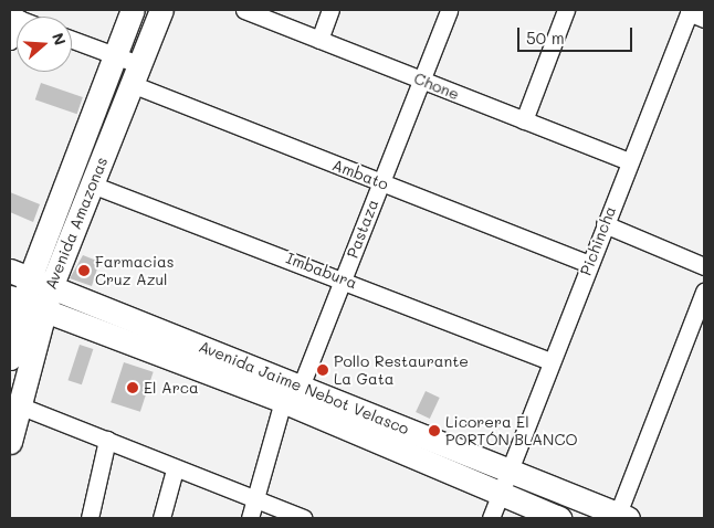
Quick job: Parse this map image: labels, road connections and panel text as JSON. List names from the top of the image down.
{
  "streets": {
    "main road": ["Avenida Amazonas", "Avenida Jaime Nebot Velasco"],
    "street": [
      "Chone",
      "Ambato",
      "Pastaza",
      "Pichincha",
      "Imbabura"
    ]
  },
  "crossings": [
    ["Chone", "Pastaza"],
    ["Chone", "Pichincha"],
    ["Ambato", "Avenida Amazonas"],
    ["Ambato", "Pastaza"],
    ["Ambato", "Pichincha"],
    ["Avenida Amazonas", "Imbabura"],
    ["Avenida Amazonas", "Avenida Jaime Nebot Velasco"],
    ["Pastaza", "Imbabura"],
    ["Pastaza", "Avenida Jaime Nebot Velasco"],
    ["Pichincha", "Imbabura"],
    ["Pichincha", "Avenida Jaime Nebot Velasco"]
  ],
  "places": [
    "Farmacias Cruz Azul",
    "Pollo Restaurante La Gata",
    "El Arca",
    "Licorera El PORTÓN BLANCO"
  ],
  "scale_bar": "50 m",
  "north": "right"
}
